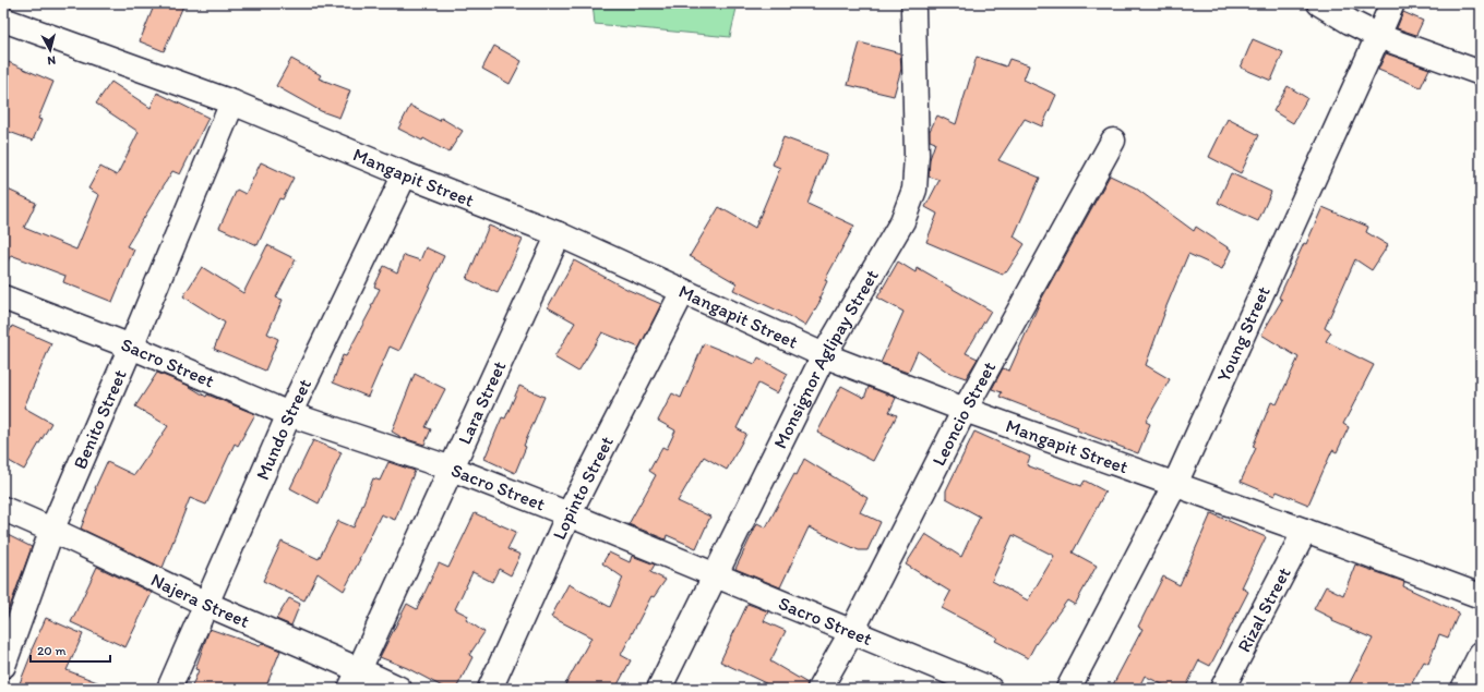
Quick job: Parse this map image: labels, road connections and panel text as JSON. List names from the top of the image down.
{
  "streets": {
    "street": [
      "Mangapit Street",
      "Young Street",
      "Monsignor Aglipay Street",
      "Sacro Street",
      "Lara Street",
      "Leoncio Street",
      "Benito Street",
      "Mundo Street",
      "Lopinto Street",
      "Najera Street",
      "Rizal Street"
    ]
  },
  "crossings": [
    ["Mangapit Street", "Young Street"],
    ["Mangapit Street", "Monsignor Aglipay Street"],
    ["Mangapit Street", "Lara Street"],
    ["Mangapit Street", "Leoncio Street"],
    ["Mangapit Street", "Benito Street"],
    ["Mangapit Street", "Mundo Street"],
    ["Mangapit Street", "Lopinto Street"],
    ["Mangapit Street", "Rizal Street"],
    ["Monsignor Aglipay Street", "Sacro Street"],
    ["Sacro Street", "Lara Street"],
    ["Sacro Street", "Leoncio Street"],
    ["Sacro Street", "Benito Street"],
    ["Sacro Street", "Mundo Street"],
    ["Sacro Street", "Lopinto Street"],
    ["Lara Street", "Najera Street"],
    ["Benito Street", "Najera Street"],
    ["Mundo Street", "Najera Street"]
  ],
  "scale_bar": "20 m",
  "north": "bottom"
}
